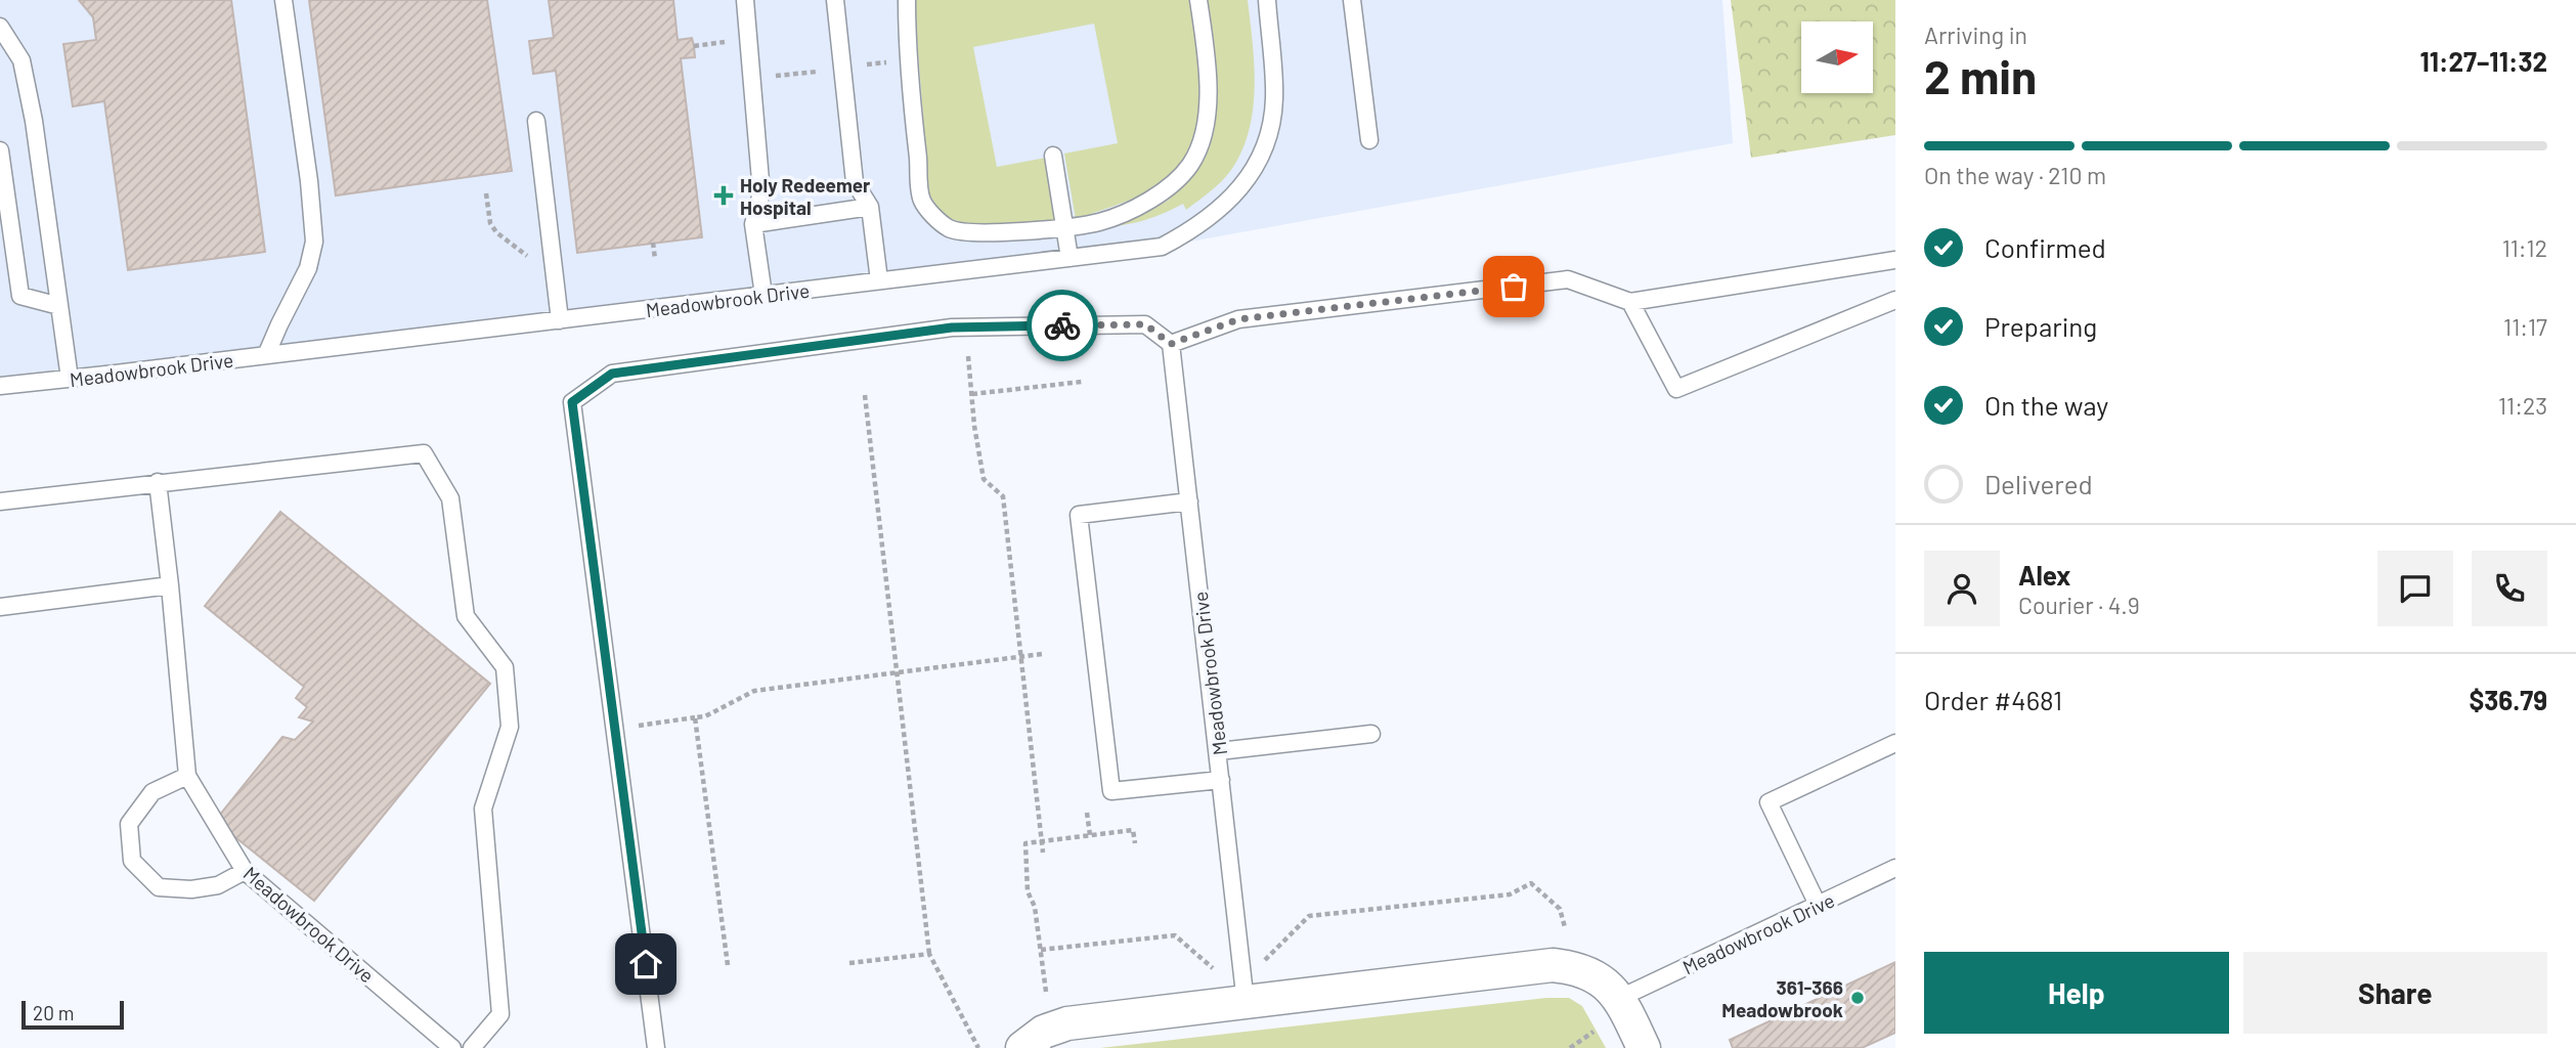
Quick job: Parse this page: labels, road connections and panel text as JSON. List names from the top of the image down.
{
  "streets": {
    "lane": ["Meadowbrook Drive"]
  },
  "places": {
    "health": ["Holy Redeemer Hospital"],
    "other": ["361-366 Meadowbrook"]
  },
  "scale_bar": "20 m",
  "north": "right",
  "page": {
    "heading": ["2 min", "Arriving in", "11:27–11:32"],
    "panel": [
      "Alex",
      "Courier · 4.9",
      "Order #4681",
      "$36.79"
    ],
    "bar": "On the way · 210 m",
    "list": [
      ["Confirmed", "11:12"],
      ["Preparing", "11:17"],
      ["On the way", "11:23"],
      "Delivered"
    ],
    "buttons": ["Help", "Share"],
    "scale": "20 m"
  }
}
